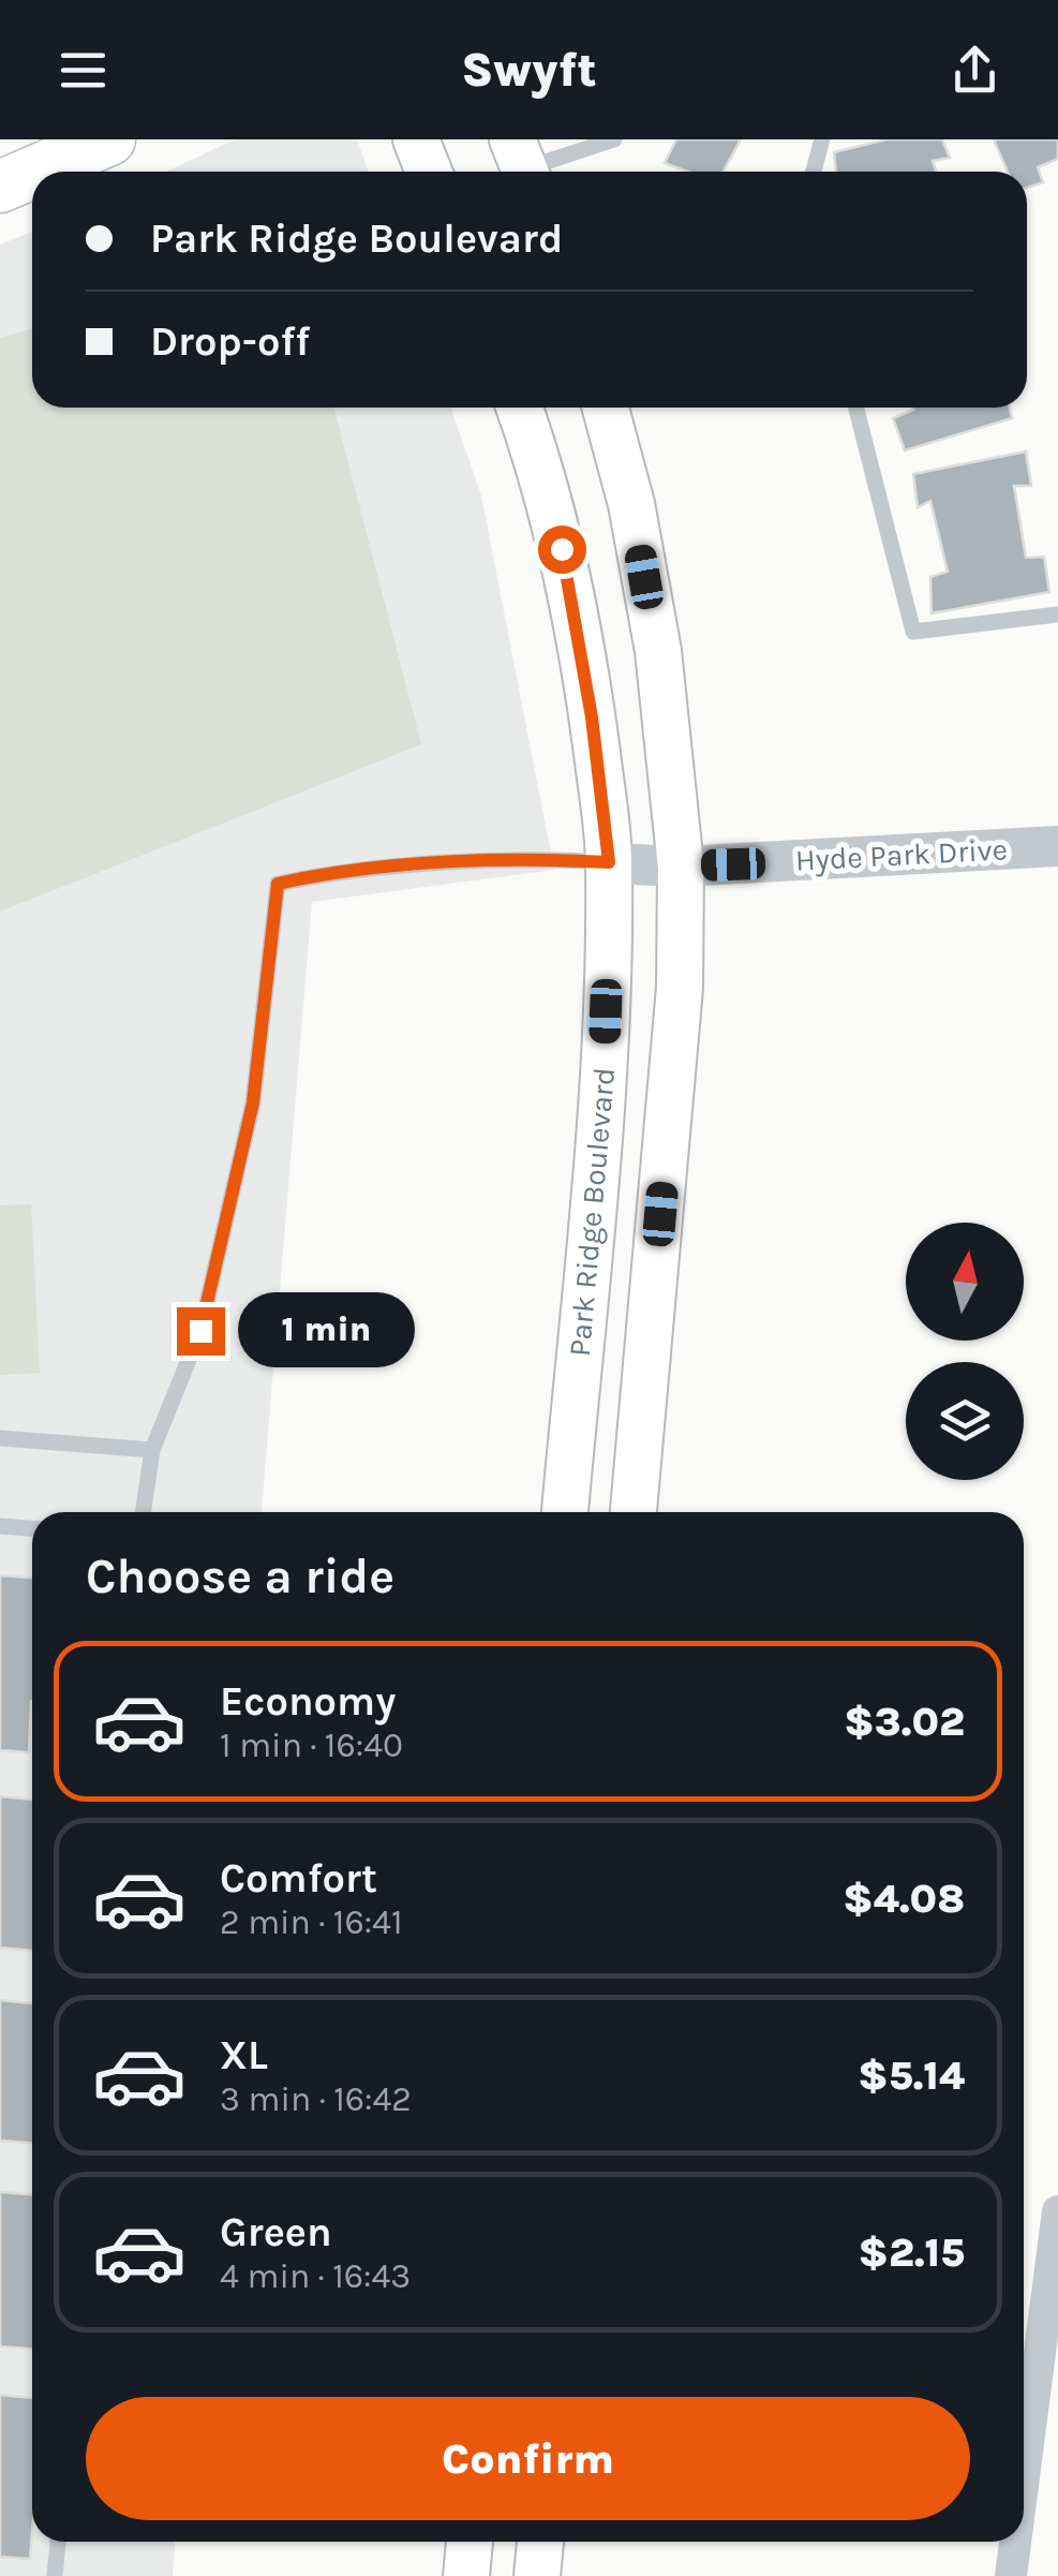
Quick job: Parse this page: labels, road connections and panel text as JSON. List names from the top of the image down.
{
  "streets": {
    "main road": ["Park Ridge Boulevard"],
    "street": ["Hyde Park Drive"]
  },
  "crossings": [
    ["Hyde Park Drive", "Park Ridge Boulevard"]
  ],
  "north": "top",
  "page": {
    "header": "Swyft",
    "banner": ["Park Ridge Boulevard", "Drop-off"],
    "bubble": "1 min",
    "heading": "Choose a ride",
    "list": [
      {
        "name": "Economy",
        "note": "1 min · 16:40",
        "value": "$3.02"
      },
      {
        "name": "Comfort",
        "note": "2 min · 16:41",
        "value": "$4.08"
      },
      {
        "name": "XL",
        "note": "3 min · 16:42",
        "value": "$5.14"
      },
      {
        "name": "Green",
        "note": "4 min · 16:43",
        "value": "$2.15"
      }
    ],
    "buttons": "Confirm"
  }
}
